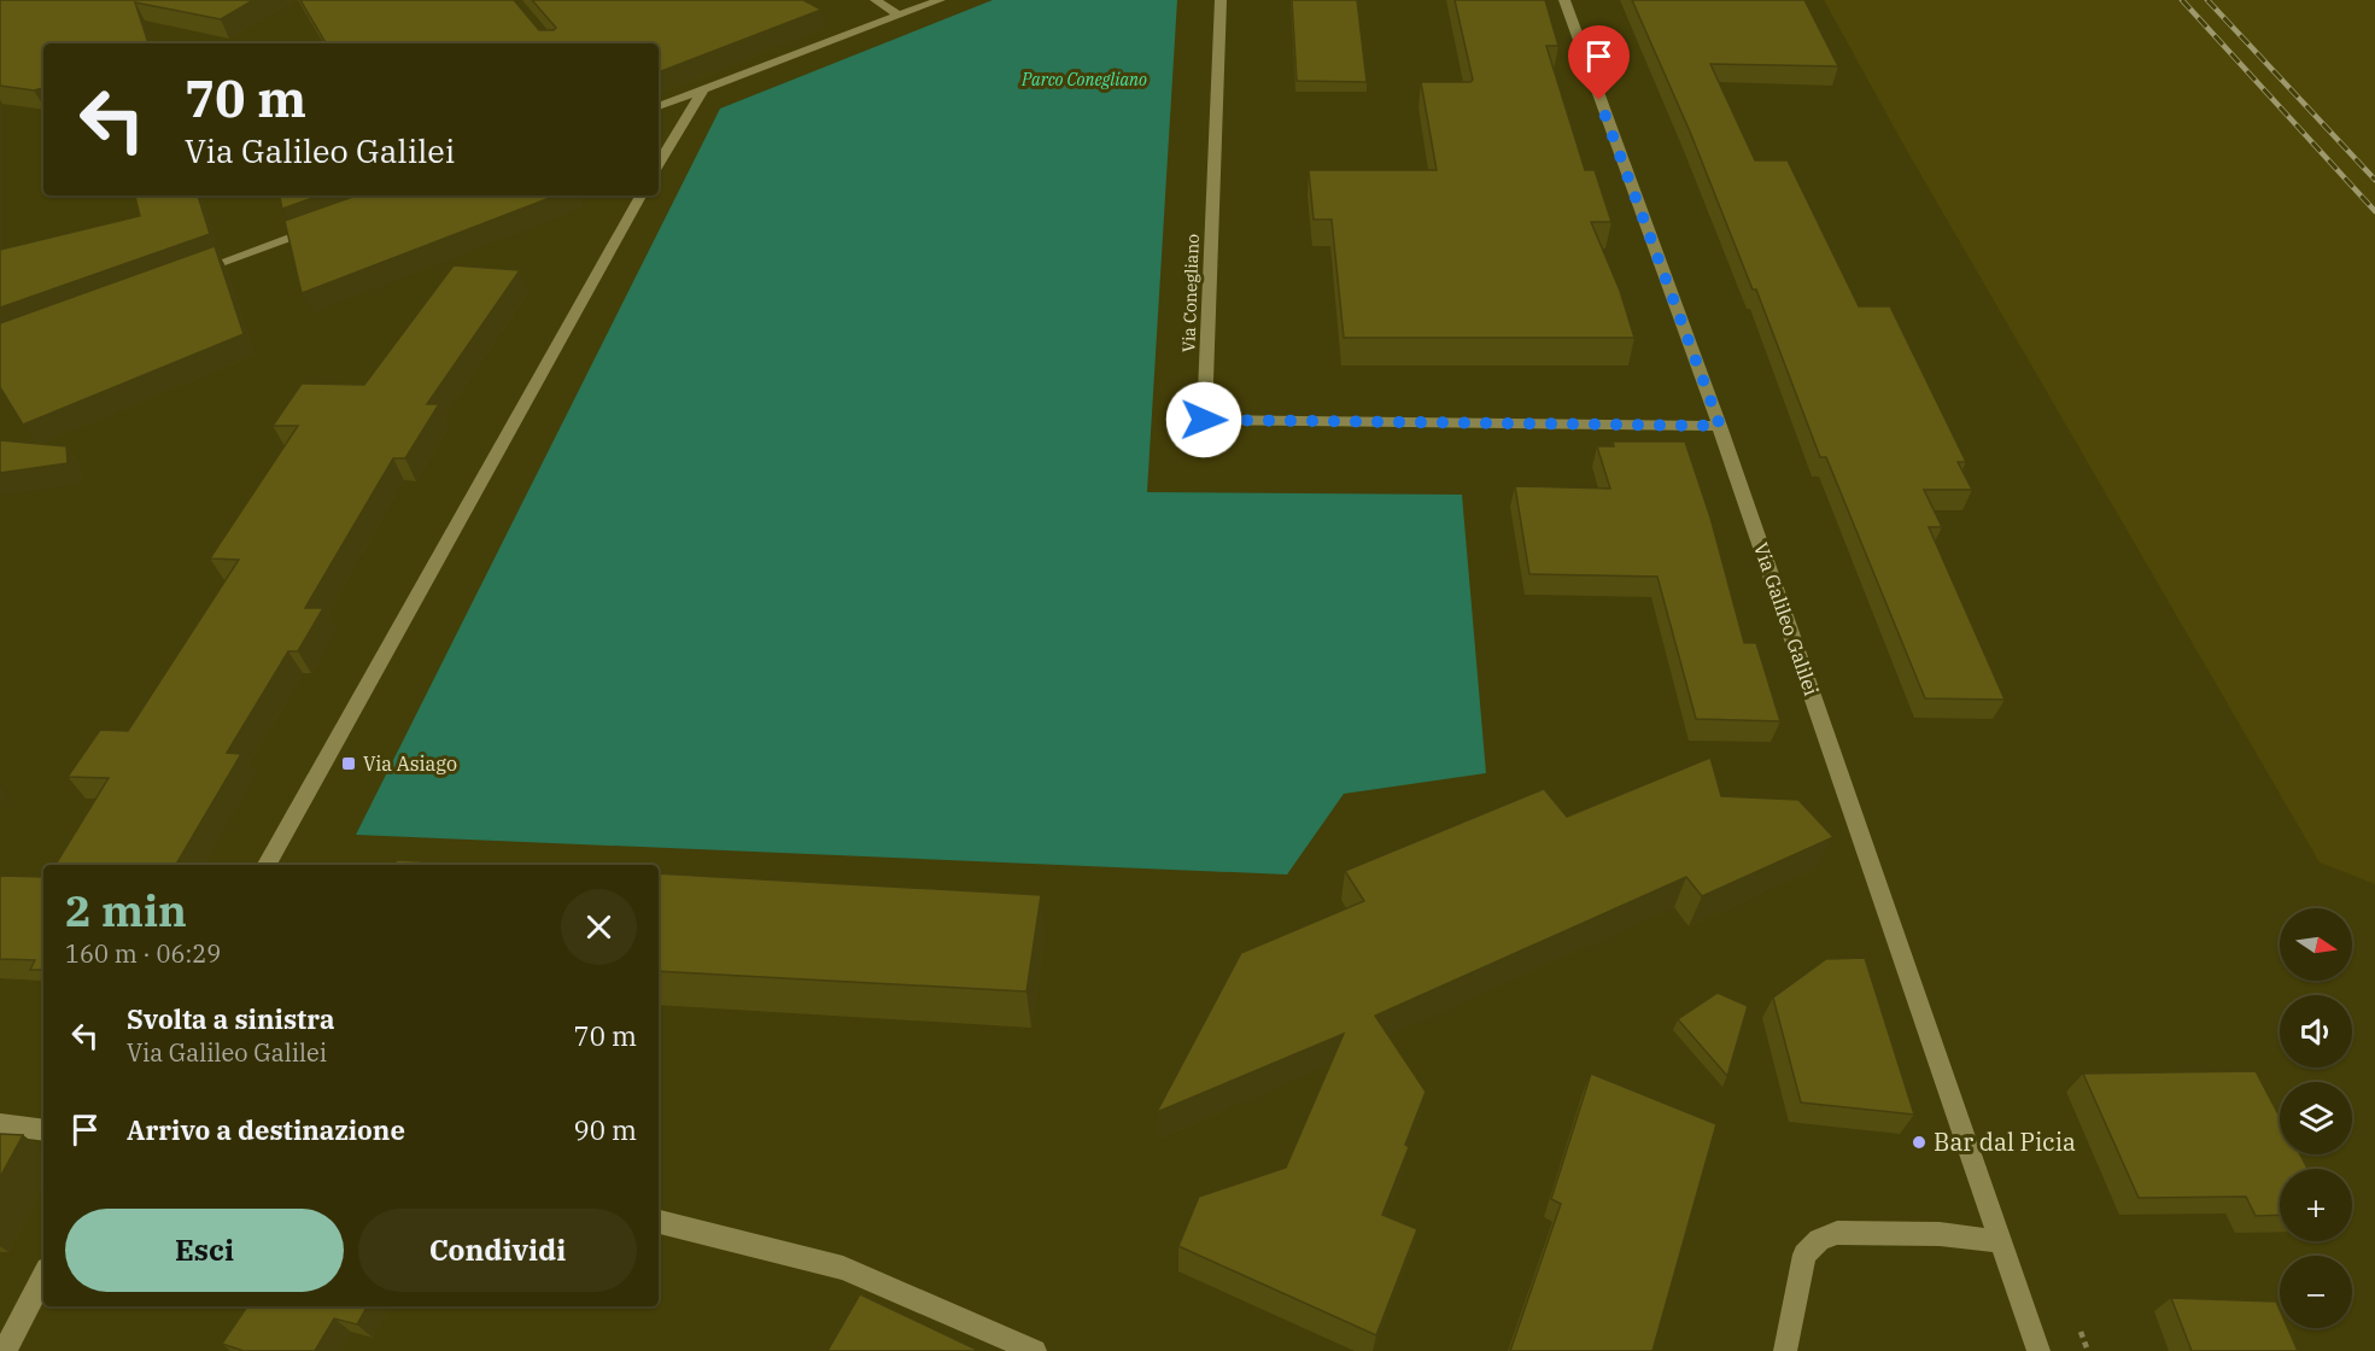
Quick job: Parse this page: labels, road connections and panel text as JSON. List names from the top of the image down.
{
  "streets": {
    "street": ["Via Conegliano", "Via Galileo Galilei"]
  },
  "crossings": [
    ["Via Conegliano", "Via Galileo Galilei"]
  ],
  "parks": ["Parco Conegliano"],
  "places": {
    "transit": ["Via Asiago"],
    "other": ["Bar dal Picia"]
  },
  "north": "right",
  "page": {
    "turn": ["70 m", "Via Galileo Galilei"],
    "heading": ["2 min", "160 m · 06:29"],
    "map_buttons": ["+", "−"],
    "list": [
      {
        "name": "Svolta a sinistra",
        "note": "Via Galileo Galilei",
        "value": "70 m"
      },
      {
        "name": "Arrivo a destinazione",
        "value": "90 m"
      }
    ],
    "buttons": ["Esci", "Condividi"]
  }
}
